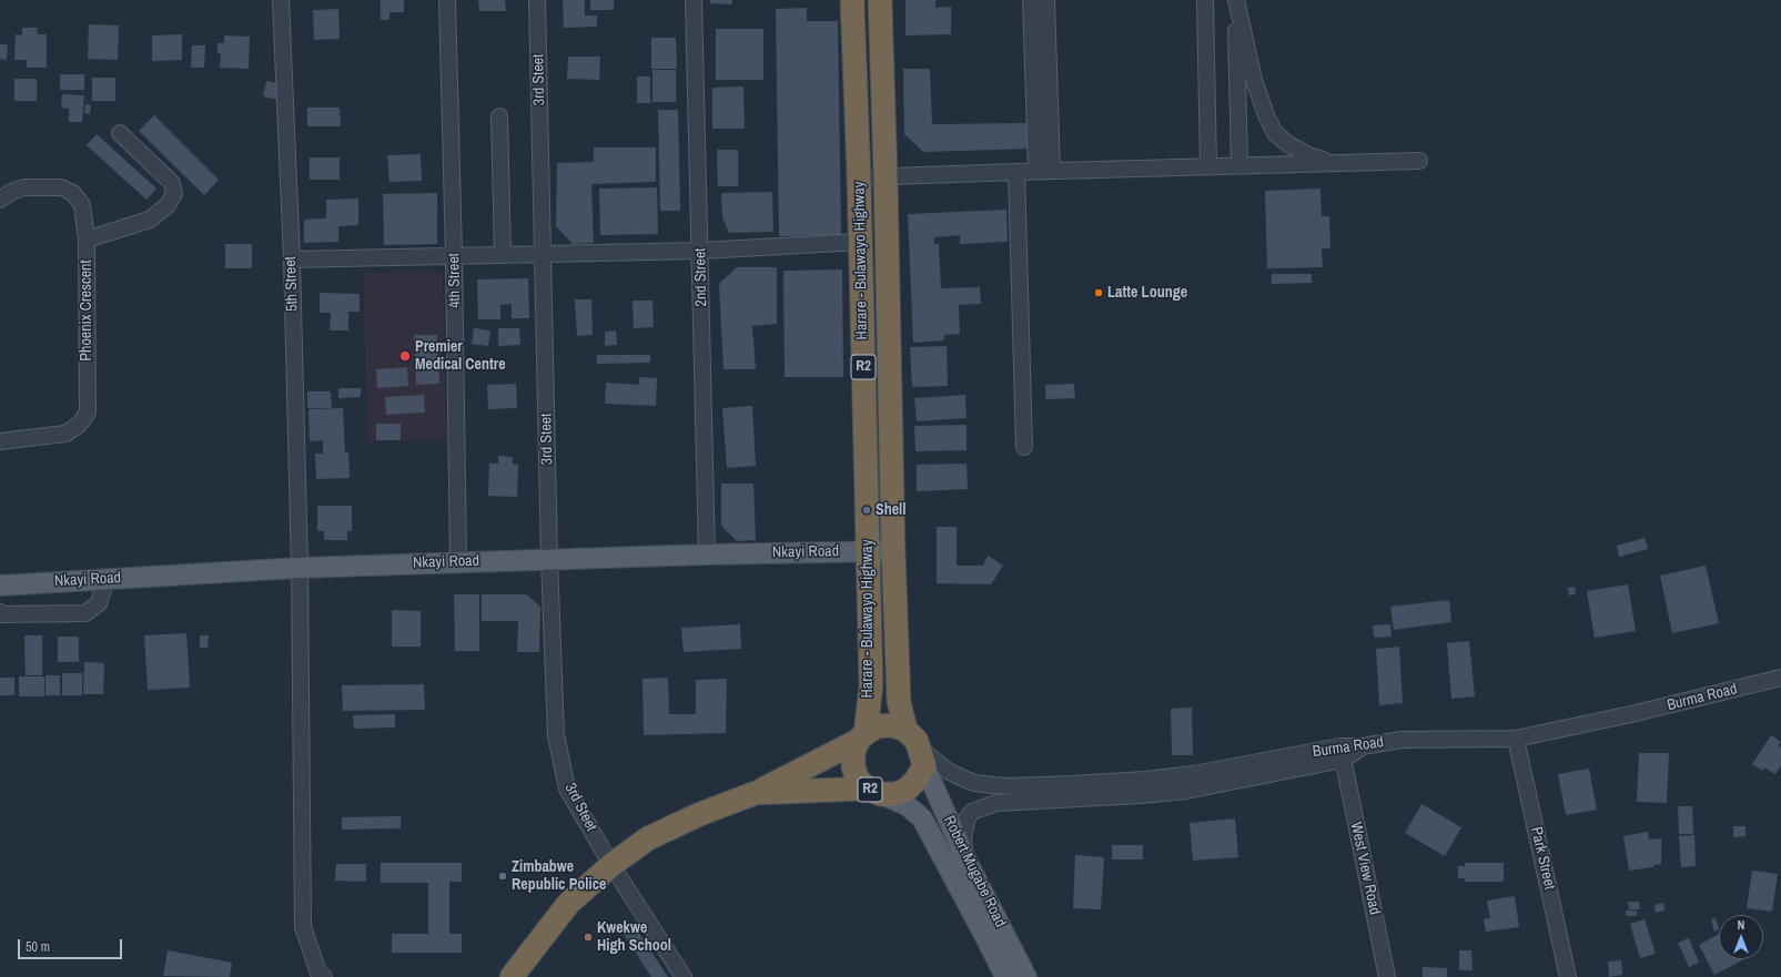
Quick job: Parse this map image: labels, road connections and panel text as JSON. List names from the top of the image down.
{
  "streets": {
    "highway": ["Harare - Bulawayo Highway", "R2"],
    "main road": ["Nkayi Road", "Robert Mugabe Road"],
    "street": [
      "3rd Steet",
      "2nd Street",
      "4th Street",
      "5th Street",
      "Phoenix Crescent",
      "Burma Road",
      "Park Street",
      "West View Road"
    ]
  },
  "crossings": [
    ["3rd Steet", "R2"],
    ["3rd Steet", "Nkayi Road"],
    ["Harare - Bulawayo Highway", "R2"],
    ["Harare - Bulawayo Highway", "Nkayi Road"],
    ["Harare - Bulawayo Highway", "Burma Road"],
    ["Harare - Bulawayo Highway", "Robert Mugabe Road"],
    ["2nd Street", "Nkayi Road"],
    ["4th Street", "Nkayi Road"],
    ["5th Street", "Nkayi Road"],
    ["R2", "Burma Road"],
    ["R2", "Robert Mugabe Road"],
    ["Burma Road", "Park Street"],
    ["Burma Road", "West View Road"],
    ["Burma Road", "Robert Mugabe Road"]
  ],
  "places": [
    "Latte Lounge",
    "Premier Medical Centre",
    "Shell",
    "Zimbabwe Republic Police",
    "Kwekwe High School"
  ],
  "scale_bar": "50 m",
  "north": "top"
}
